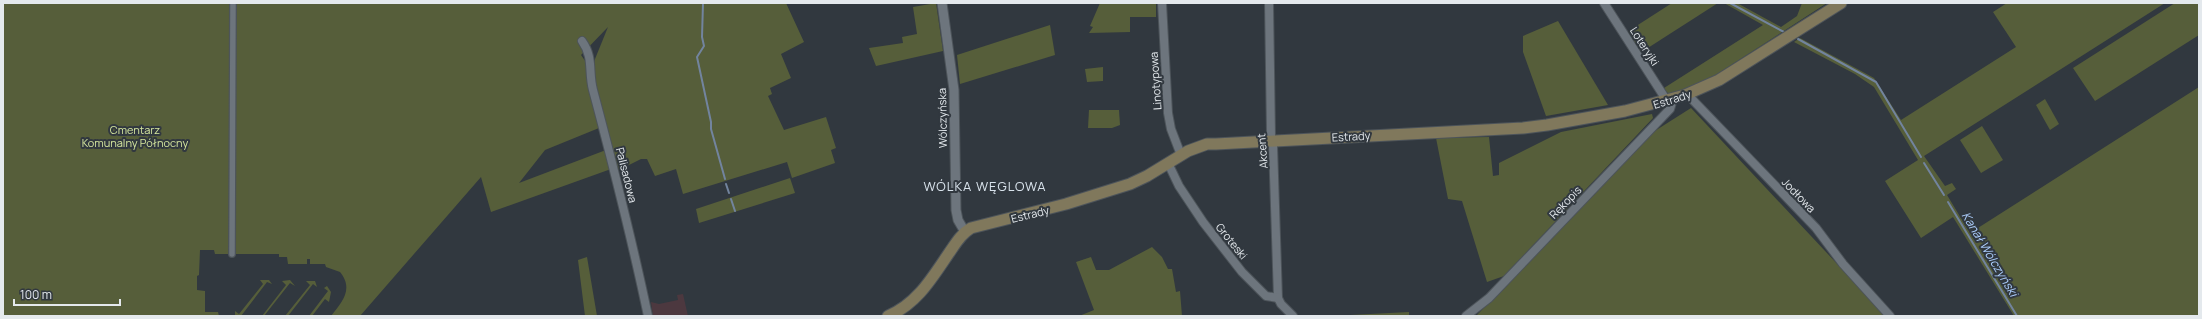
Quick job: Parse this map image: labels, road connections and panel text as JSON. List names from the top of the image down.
{
  "streets": {
    "main road": ["Estrady"],
    "street": [
      "Loteryjki",
      "Linotypowa",
      "Wólczyńska",
      "Akcent",
      "Palisadowa",
      "Jodłowa",
      "Rękopis",
      "Groteski"
    ]
  },
  "crossings": [
    ["Loteryjki", "Estrady"],
    ["Loteryjki", "Rękopis"],
    ["Linotypowa", "Estrady"],
    ["Estrady", "Wólczyńska"],
    ["Estrady", "Akcent"],
    ["Estrady", "Jodłowa"],
    ["Estrady", "Rękopis"],
    ["Estrady", "Groteski"],
    ["Akcent", "Groteski"]
  ],
  "districts": ["WÓLKA WĘGLOWA"],
  "water": ["Kanał Wólczyński"],
  "parks": ["Cmentarz Komunalny Północny"],
  "scale_bar": "100 m"
}
